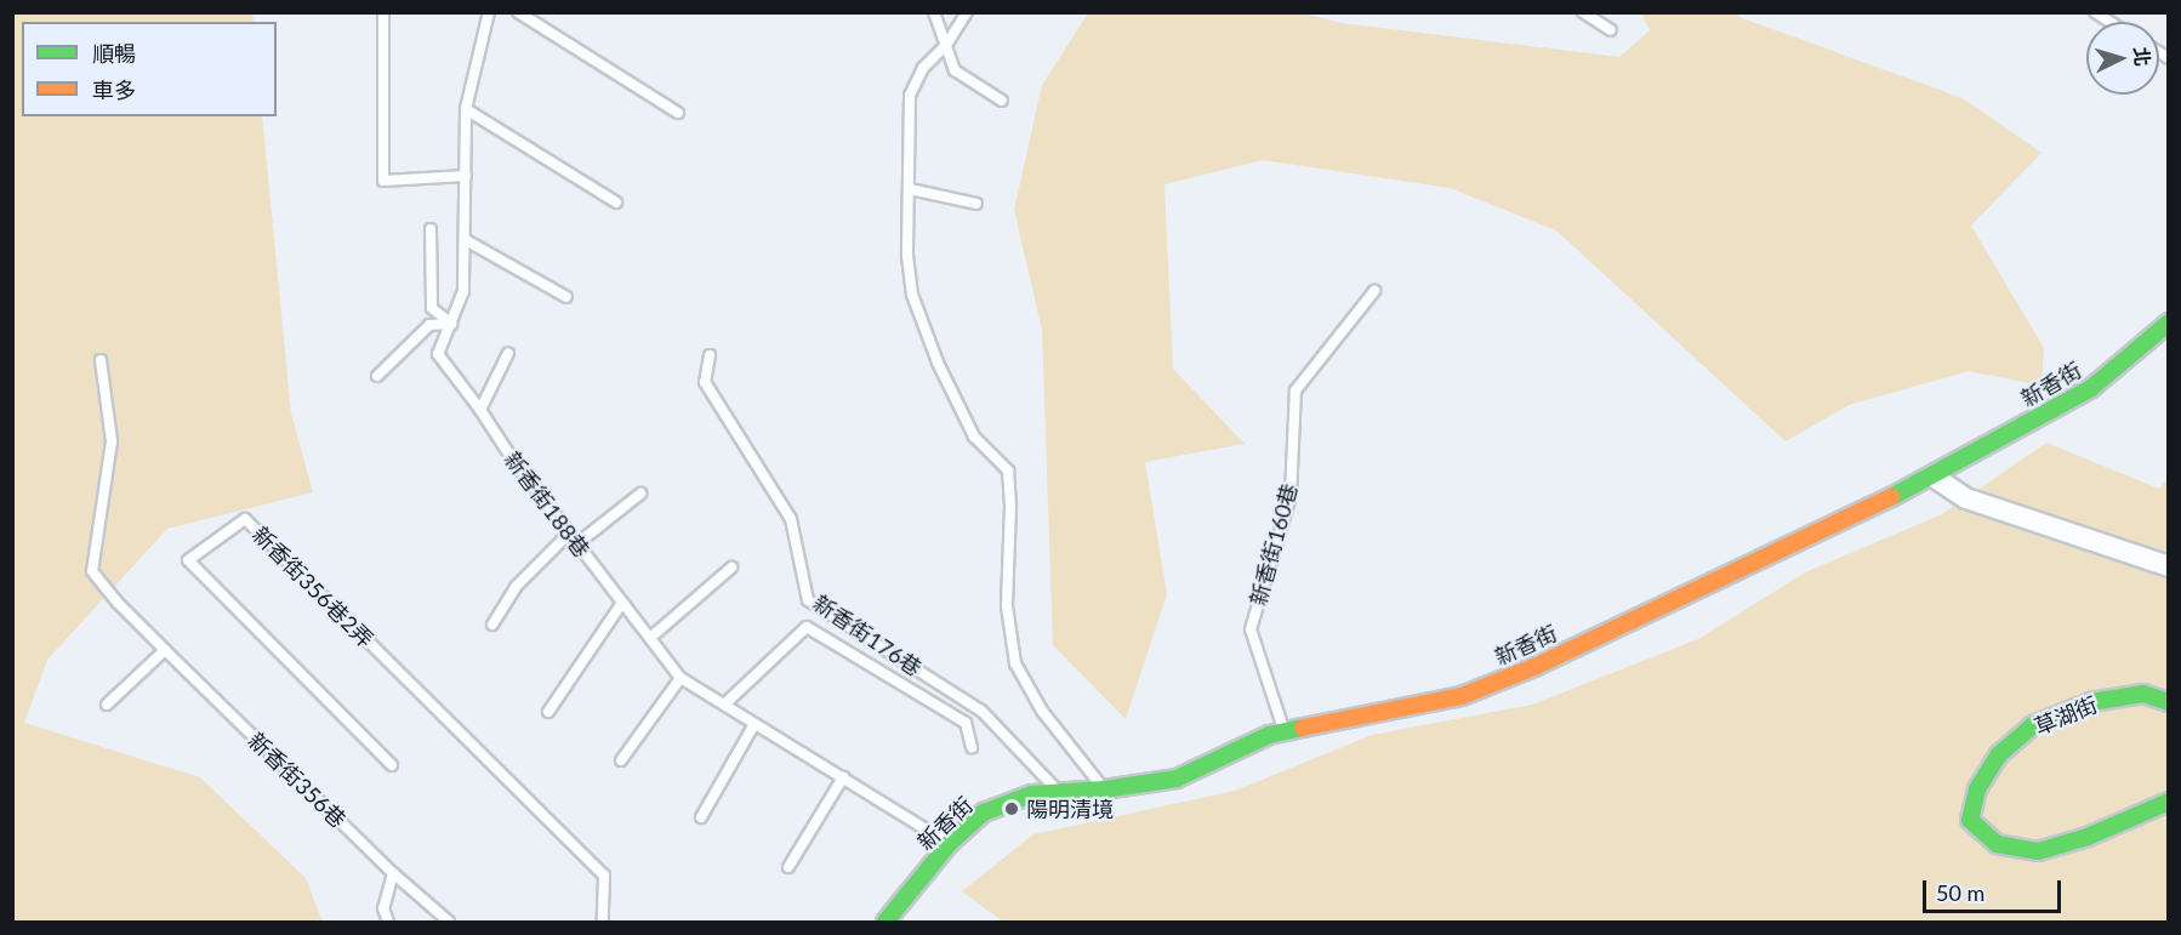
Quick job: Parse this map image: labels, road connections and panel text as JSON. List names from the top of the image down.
{
  "streets": {
    "street": ["新香街", "草湖街"],
    "lane": [
      "新香街188巷",
      "新香街160巷",
      "新香街356巷2弄",
      "新香街176巷",
      "新香街356巷"
    ]
  },
  "crossings": [
    ["新香街", "新香街188巷"],
    ["新香街", "新香街160巷"],
    ["新香街", "新香街176巷"]
  ],
  "places": ["陽明清境"],
  "legend": ["順暢", "車多"],
  "scale_bar": "50 m",
  "north": "right"
}
